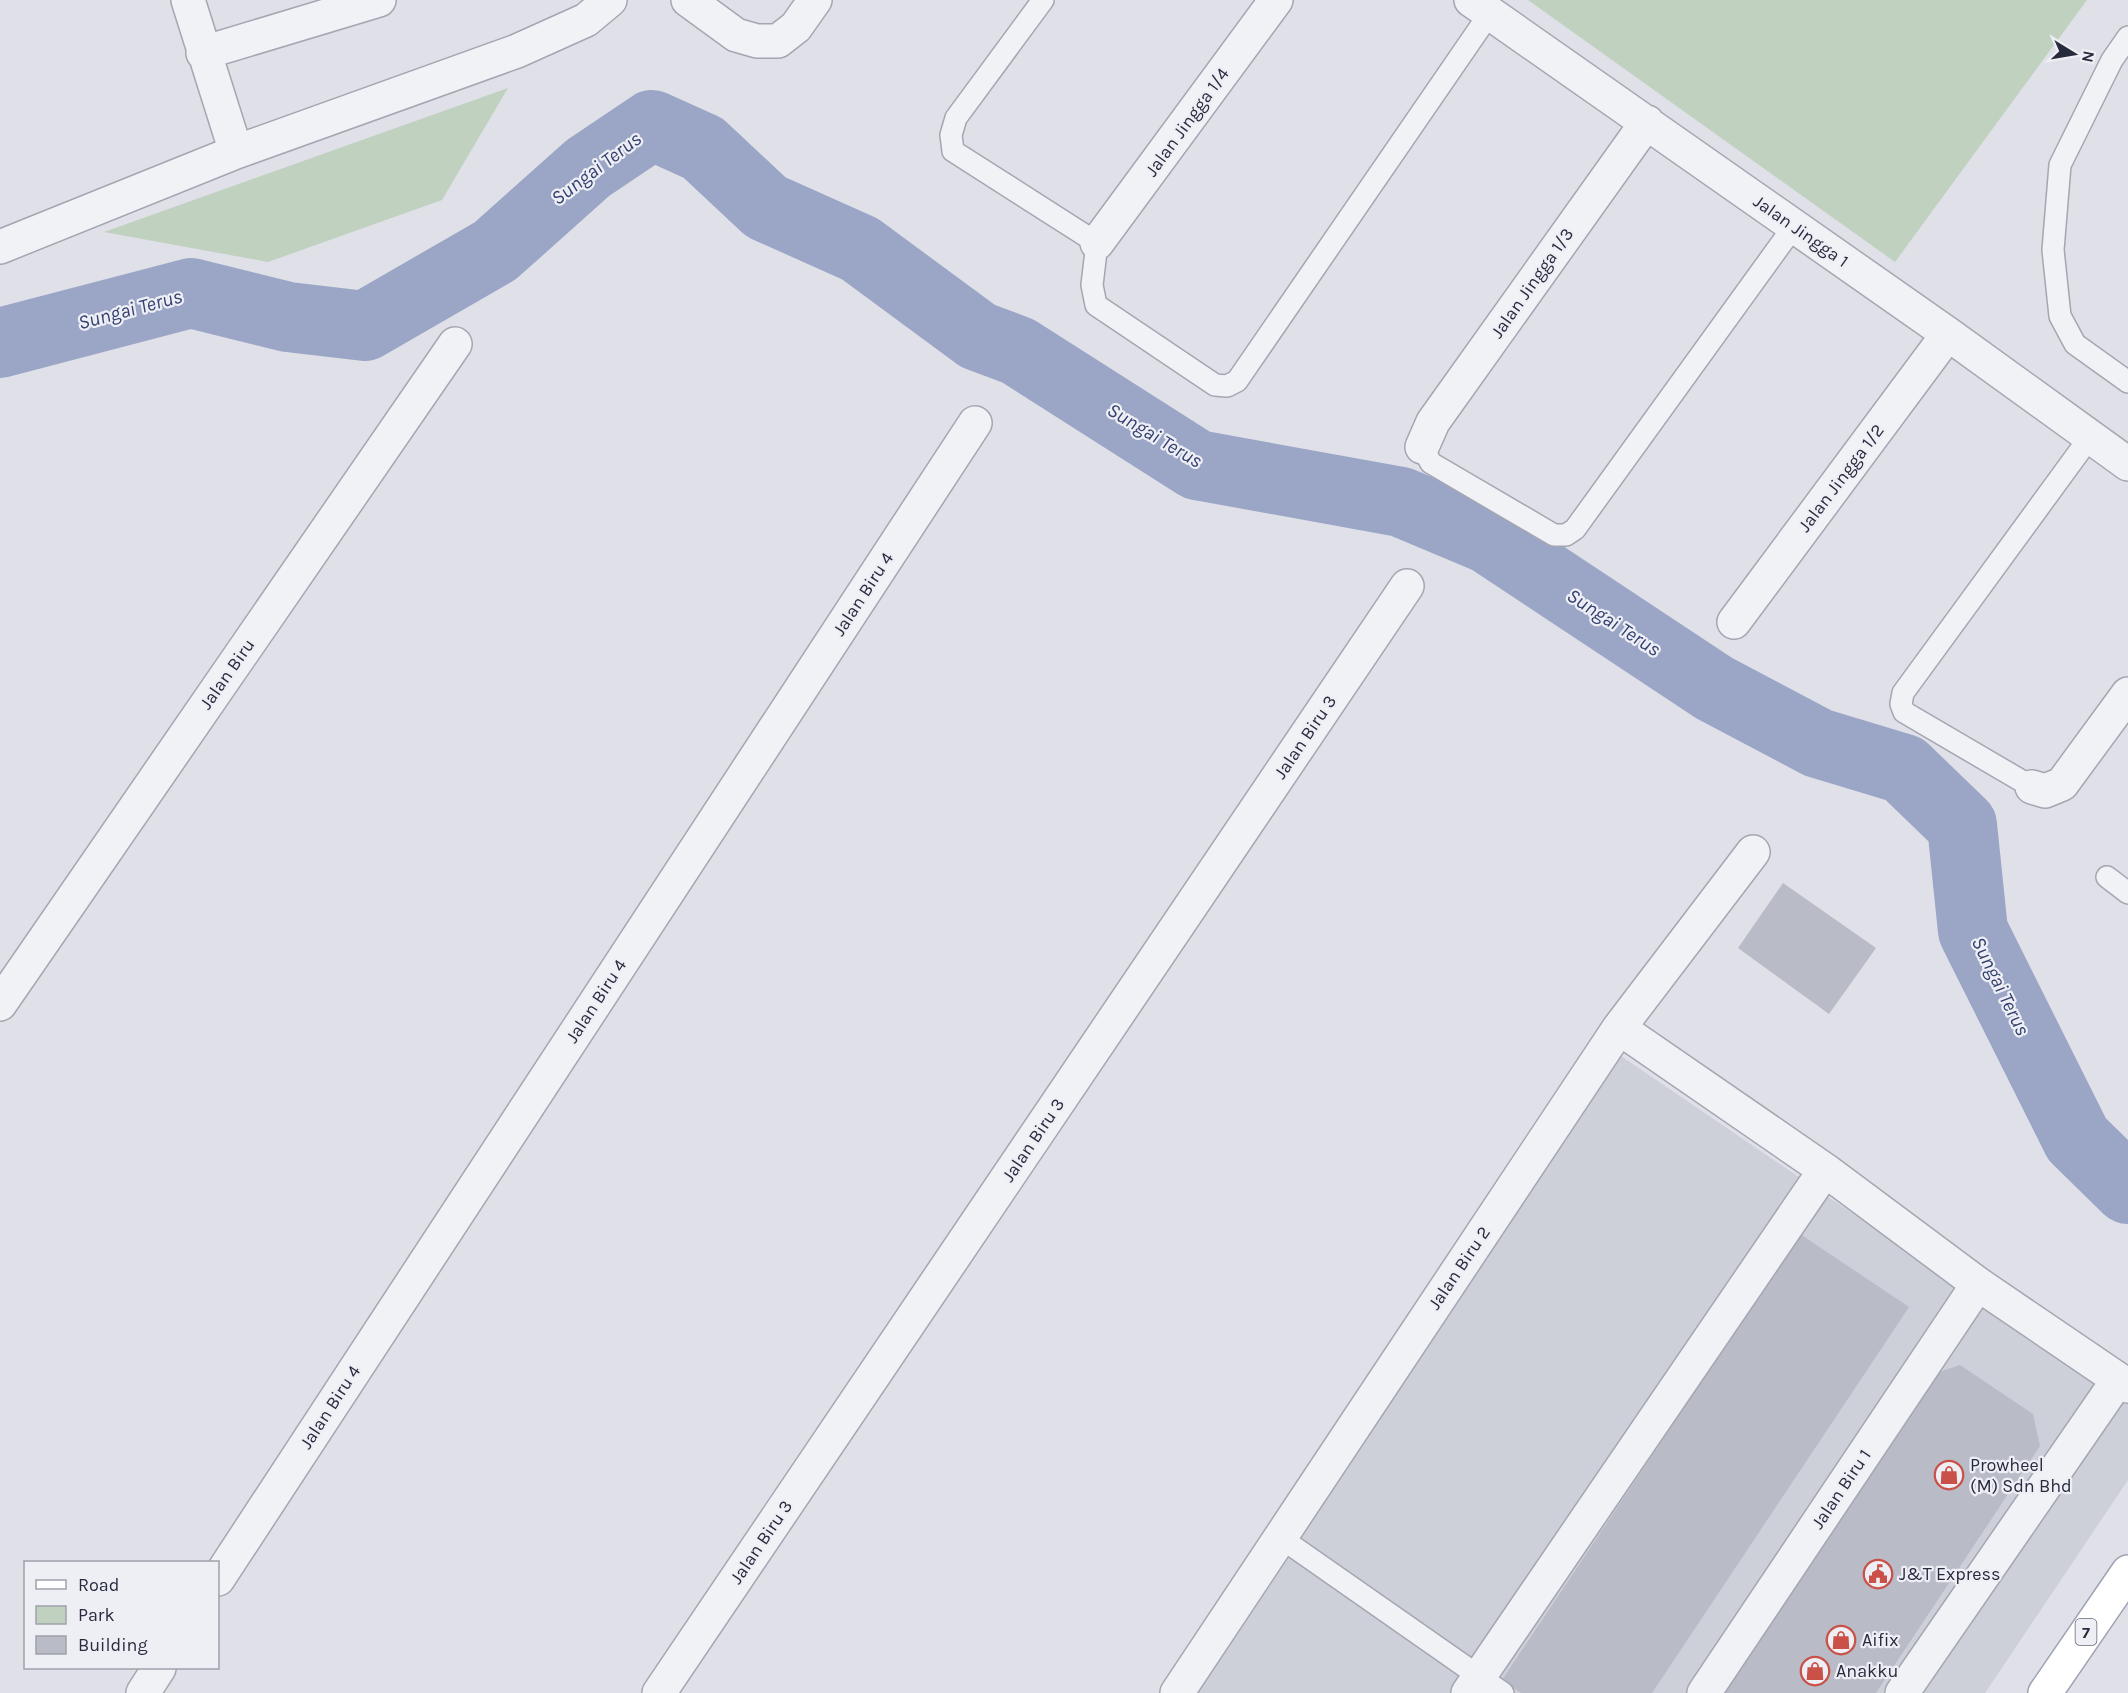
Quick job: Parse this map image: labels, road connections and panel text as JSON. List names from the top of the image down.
{
  "streets": {
    "main road": ["7"],
    "street": [
      "Jalan Jingga 1/4",
      "Jalan Jingga 1",
      "Jalan Jingga 1/3",
      "Jalan Jingga 1/2",
      "Jalan Biru 4",
      "Jalan Biru",
      "Jalan Biru 3",
      "Jalan Biru 2",
      "Jalan Biru 1"
    ]
  },
  "crossings": [
    ["Jalan Jingga 1", "Jalan Jingga 1/3"],
    ["Jalan Jingga 1", "Jalan Jingga 1/2"]
  ],
  "water": ["Sungai Terus"],
  "places": {
    "shop": ["Prowheel (M) Sdn Bhd", "Aifix", "Anakku"],
    "public building": ["J&T Express"]
  },
  "legend": ["Road", "Park", "Building"],
  "north": "right"
}
